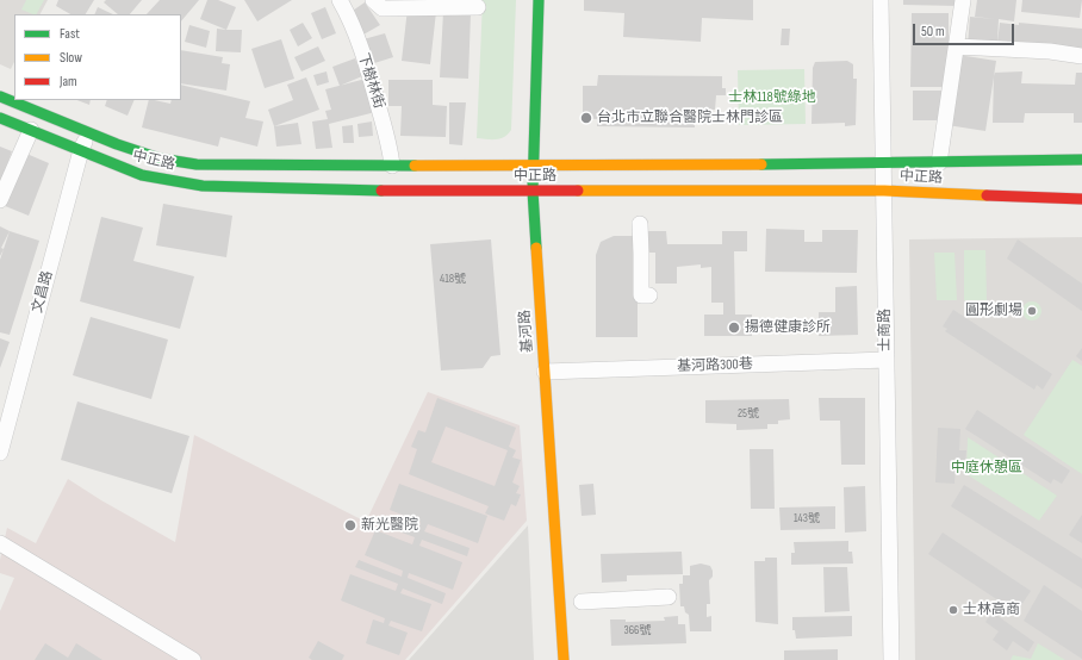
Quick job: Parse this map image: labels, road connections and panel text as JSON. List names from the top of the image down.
{
  "streets": {
    "main road": ["中正路", "基河路"],
    "street": [
      "下樹林街",
      "文昌路",
      "士商路",
      "基河路300巷"
    ]
  },
  "crossings": [
    ["下樹林街", "中正路"],
    ["中正路", "文昌路"],
    ["中正路", "士商路"],
    ["中正路", "基河路"],
    ["士商路", "基河路300巷"],
    ["基河路", "基河路300巷"]
  ],
  "parks": ["士林118號綠地", "中庭休憩區"],
  "places": [
    "台北市立聯合醫院士林門診區",
    "圓形劇場",
    "揚德健康診所",
    "新光醫院",
    "士林高商"
  ],
  "house_numbers": [
    "418號",
    "25號",
    "143號",
    "366號"
  ],
  "legend": ["Fast", "Slow", "Jam"],
  "scale_bar": "50 m"
}
